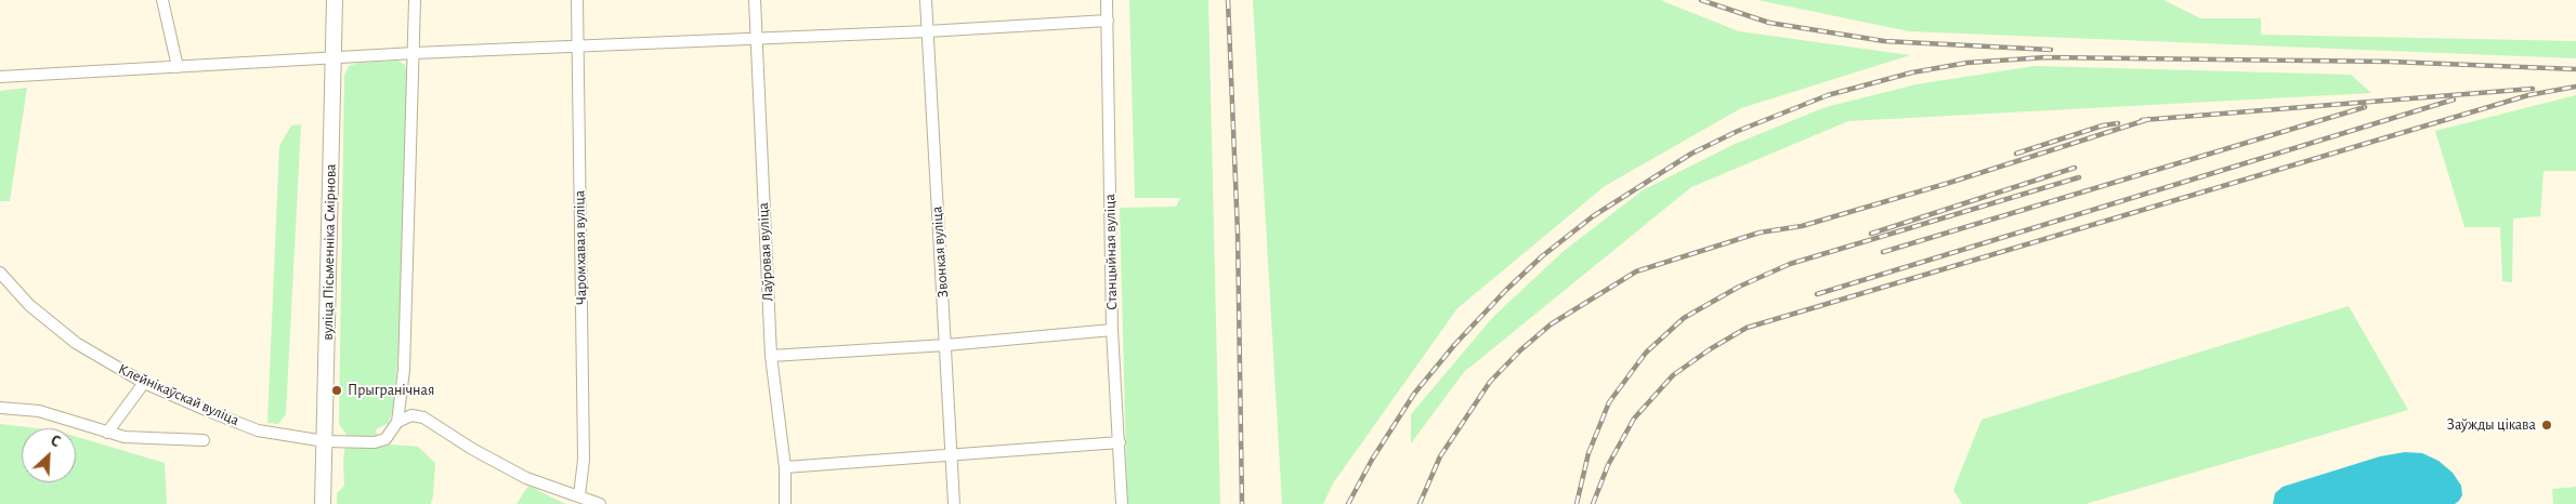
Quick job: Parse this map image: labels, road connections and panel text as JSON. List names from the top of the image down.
{
  "streets": {
    "main road": ["вуліца Пісьменніка Смірнова"],
    "street": [
      "Чаромхавая вуліца",
      "Лаўровая вуліца",
      "Звонкая вуліца",
      "Станцыйная вуліца",
      "Клейнікаўскай вуліца"
    ]
  },
  "crossings": [
    ["вуліца Пісьменніка Смірнова", "Клейнікаўскай вуліца"]
  ],
  "places": ["Прыгранічная", "Заўжды цікава"],
  "north": "top right"
}
